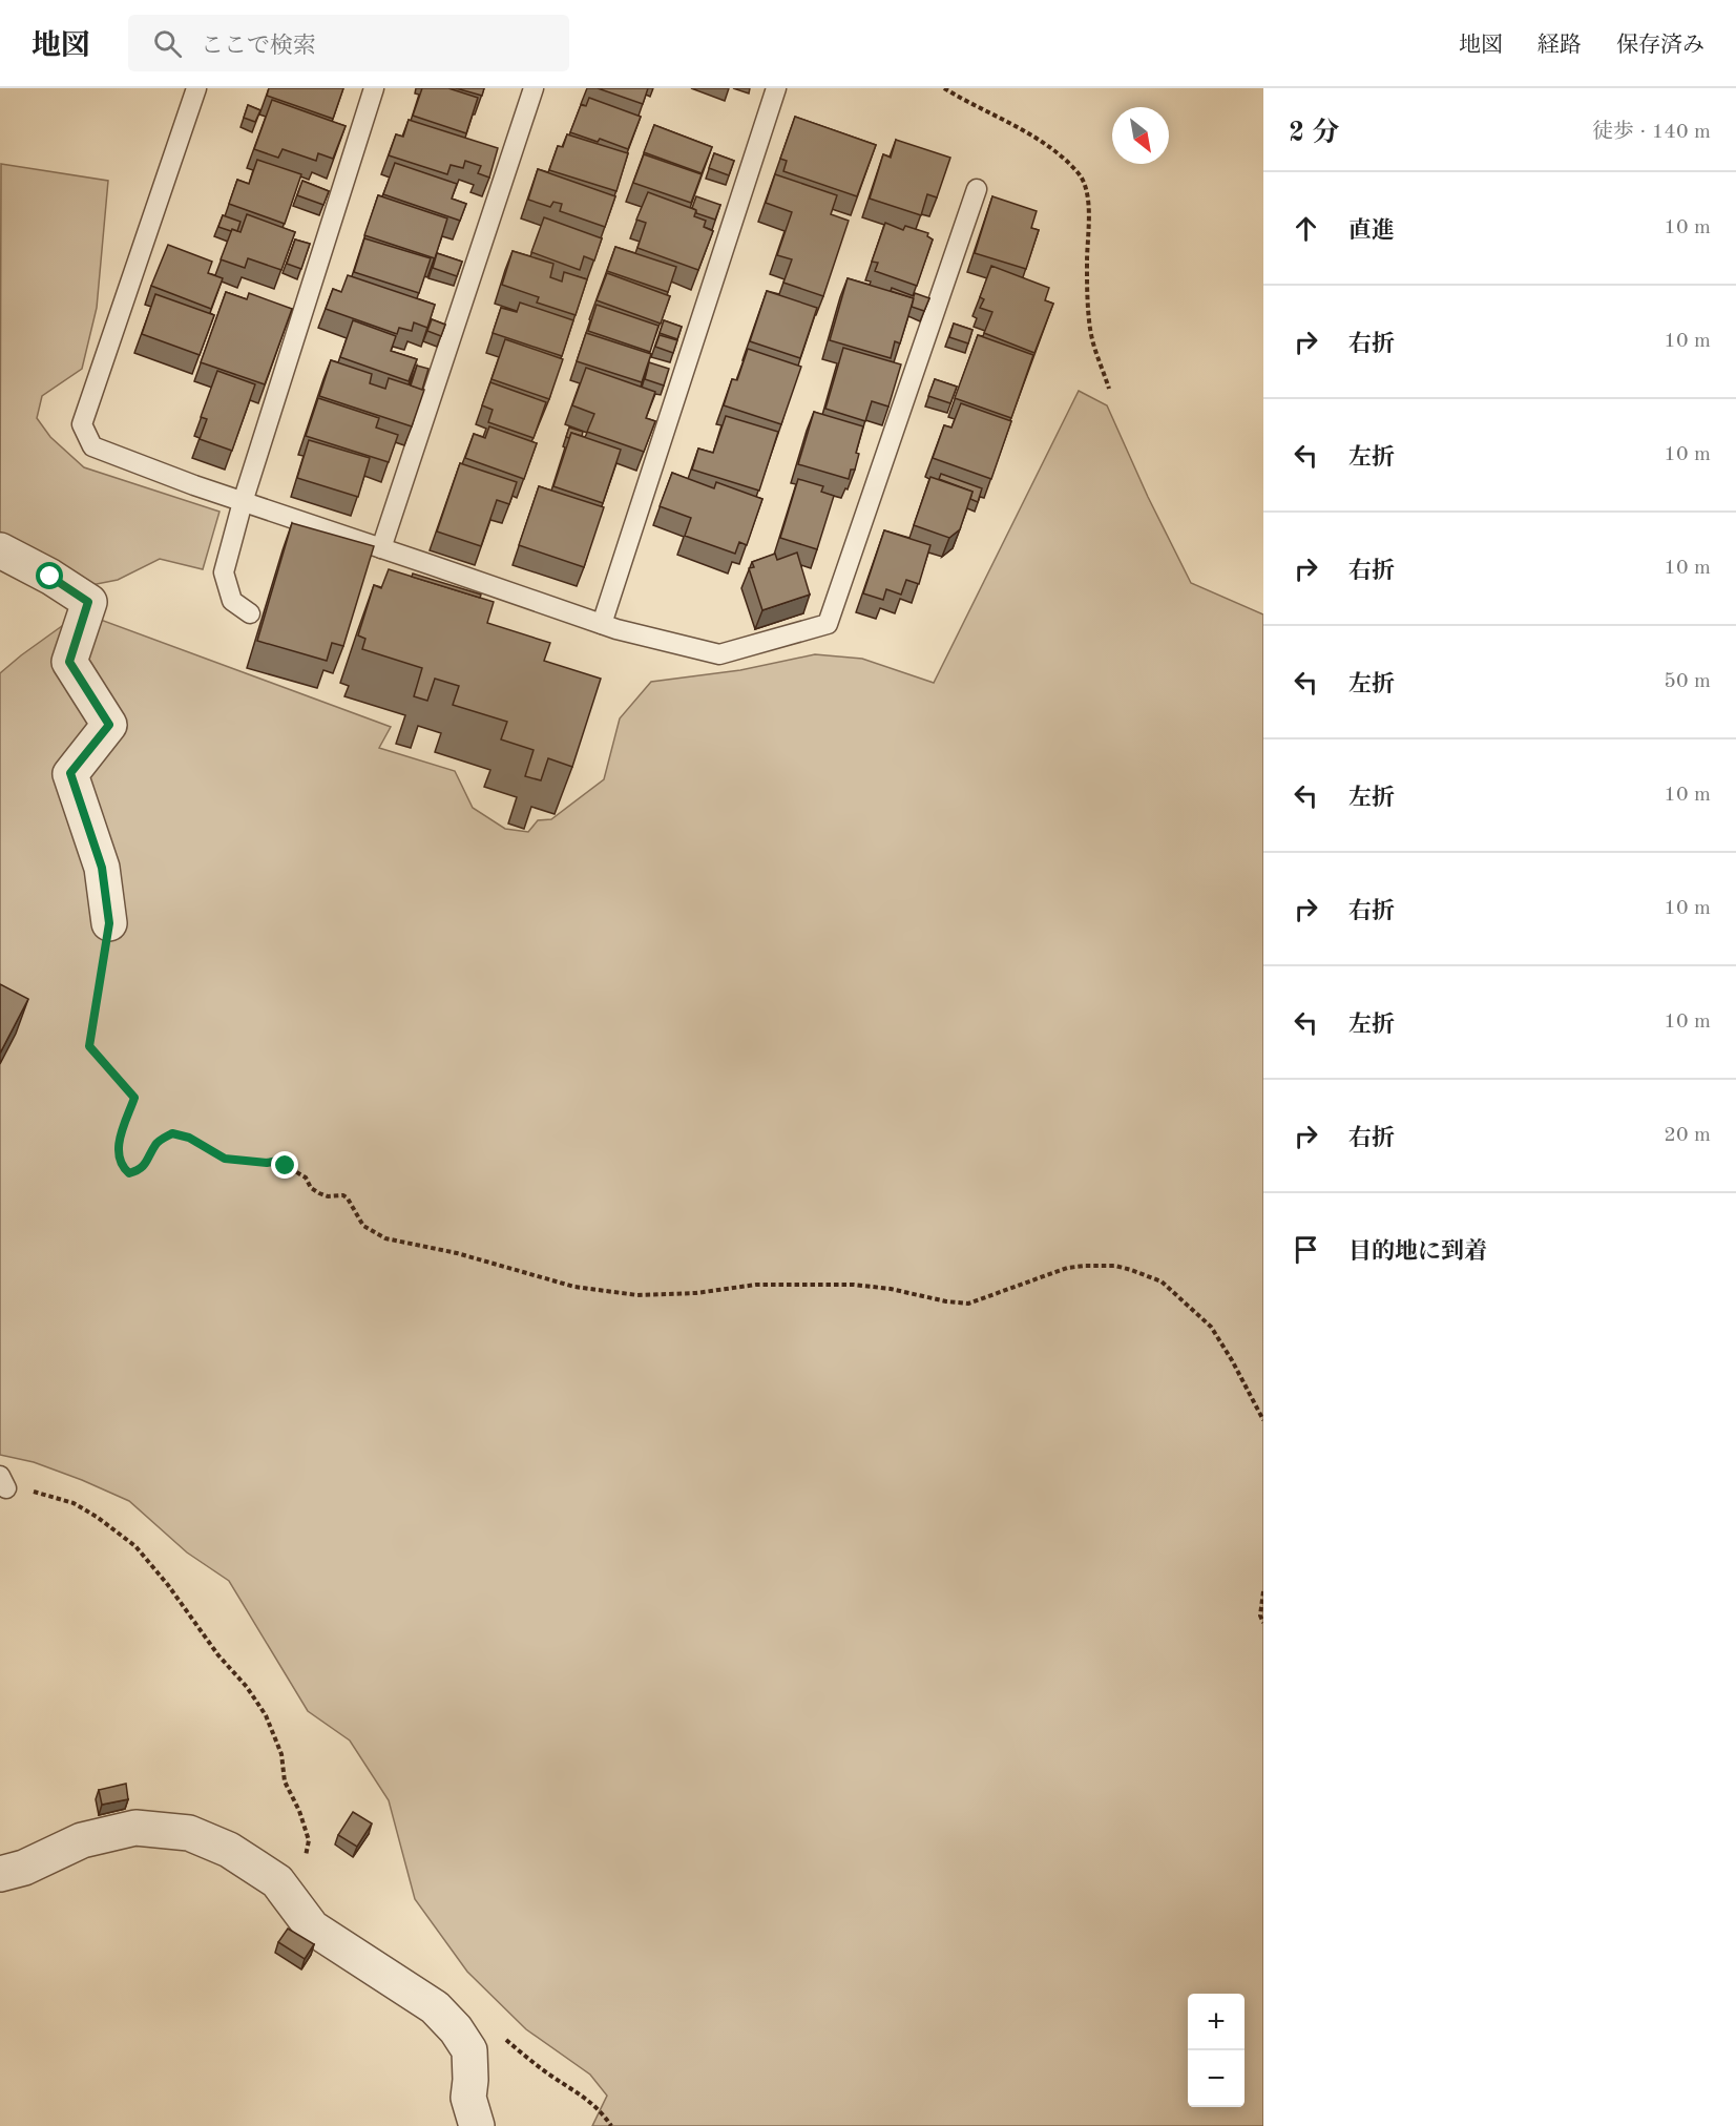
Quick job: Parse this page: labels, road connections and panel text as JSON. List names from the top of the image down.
{
  "north": "bottom right",
  "page": {
    "header": "地図",
    "search": "ここで検索",
    "nav": ["地図", "経路", "保存済み"],
    "heading": ["2 分", "徒歩 · 140 m"],
    "list": [
      ["直進", "10 m"],
      ["右折", "10 m"],
      ["左折", "10 m"],
      ["右折", "10 m"],
      ["左折", "50 m"],
      ["左折", "10 m"],
      ["右折", "10 m"],
      ["左折", "10 m"],
      ["右折", "20 m"],
      "目的地に到着"
    ],
    "map_buttons": ["+", "−"]
  }
}
